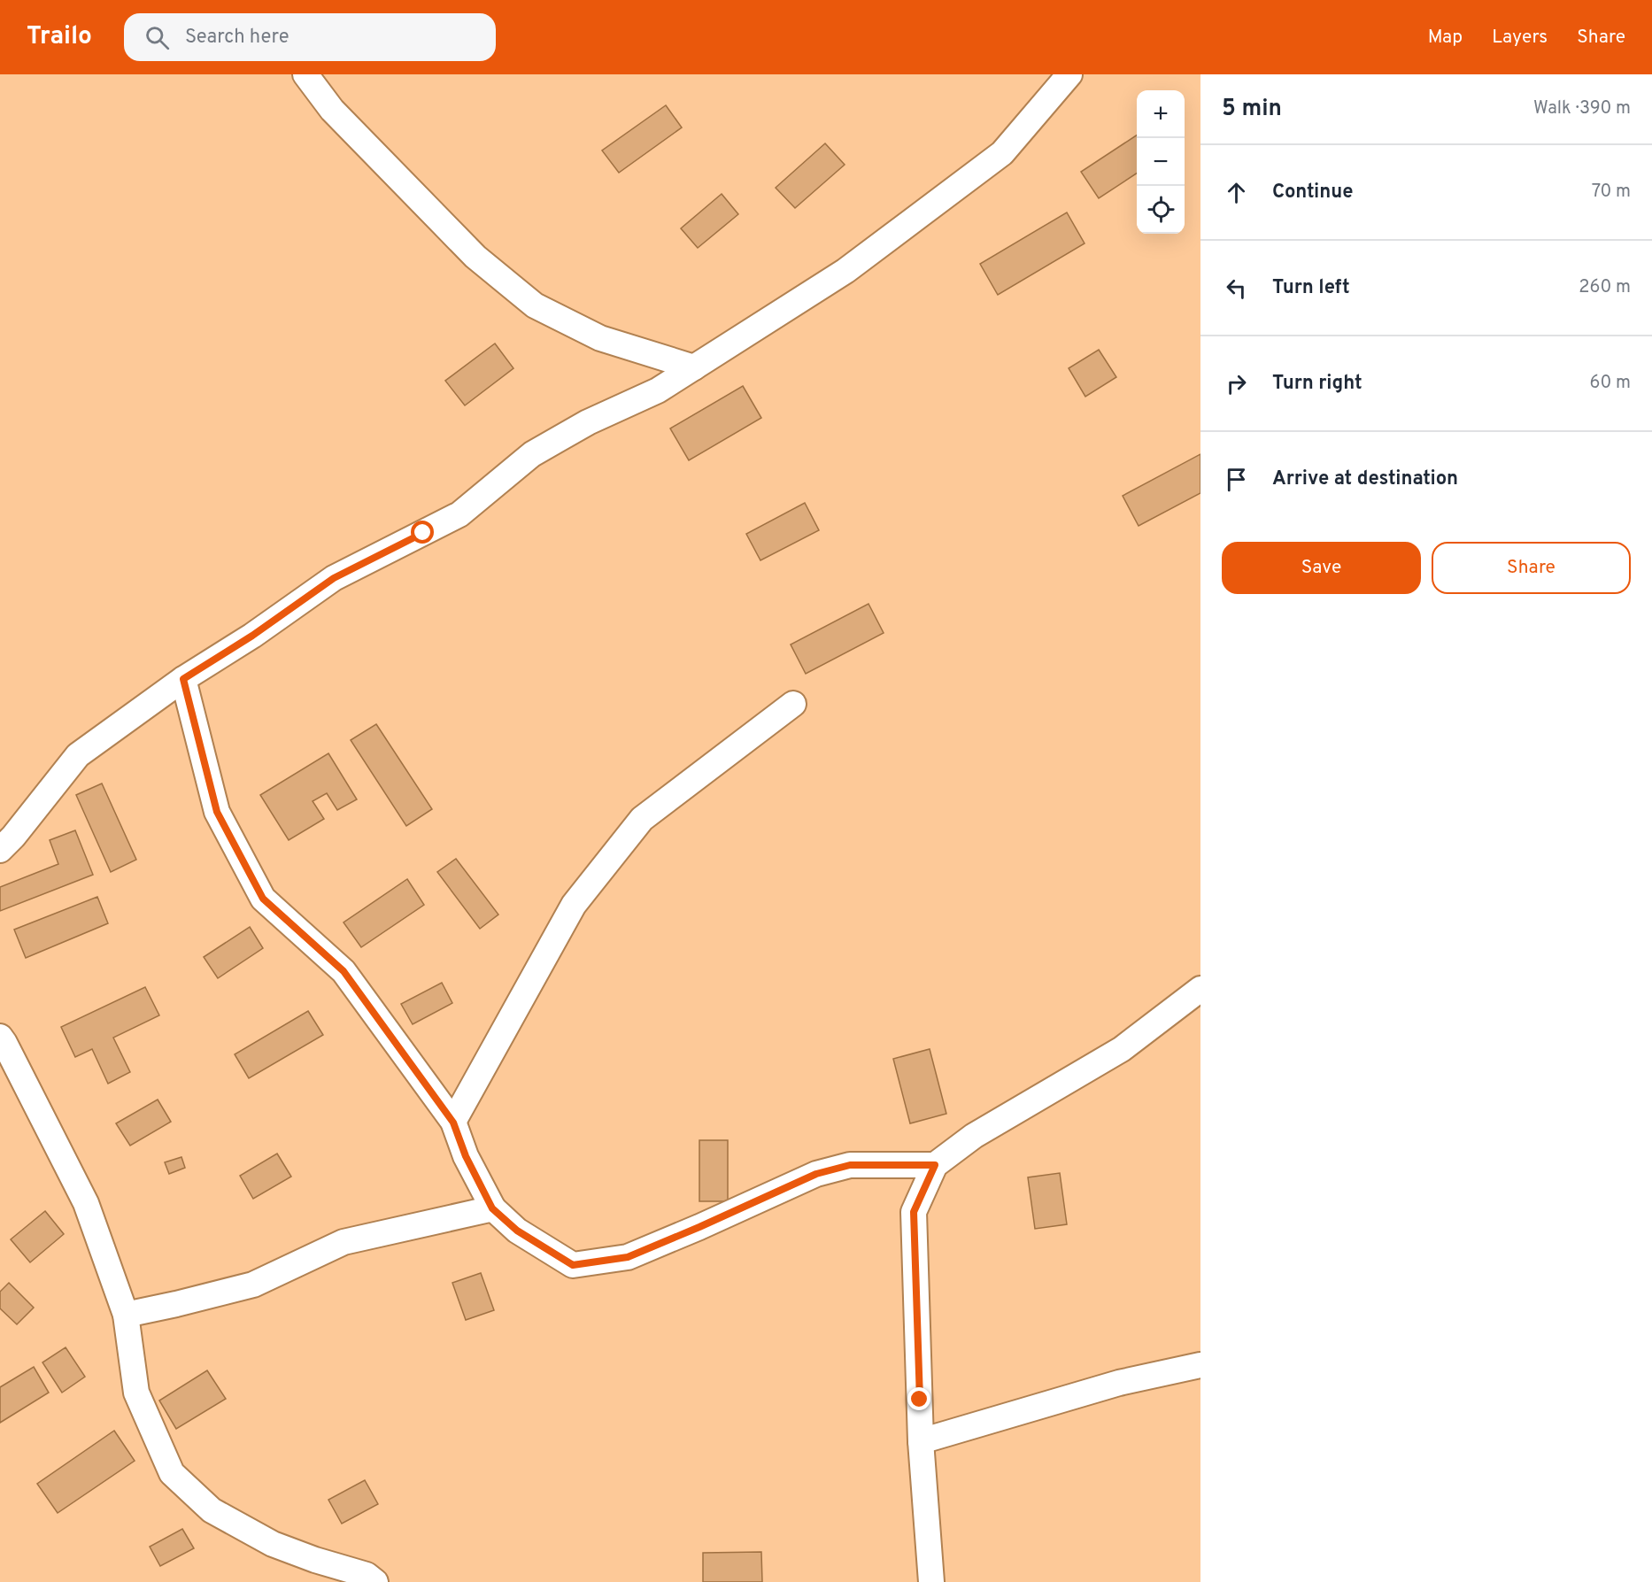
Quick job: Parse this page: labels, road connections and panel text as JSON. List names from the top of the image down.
{
  "page": {
    "header": "Trailo",
    "search": "Search here",
    "nav": ["Map", "Layers", "Share"],
    "heading": ["5 min", "Walk · 390 m"],
    "map_buttons": ["+", "−"],
    "list": [
      ["Continue", "70 m"],
      ["Turn left", "260 m"],
      ["Turn right", "60 m"],
      "Arrive at destination"
    ],
    "buttons": ["Save", "Share"]
  }
}
